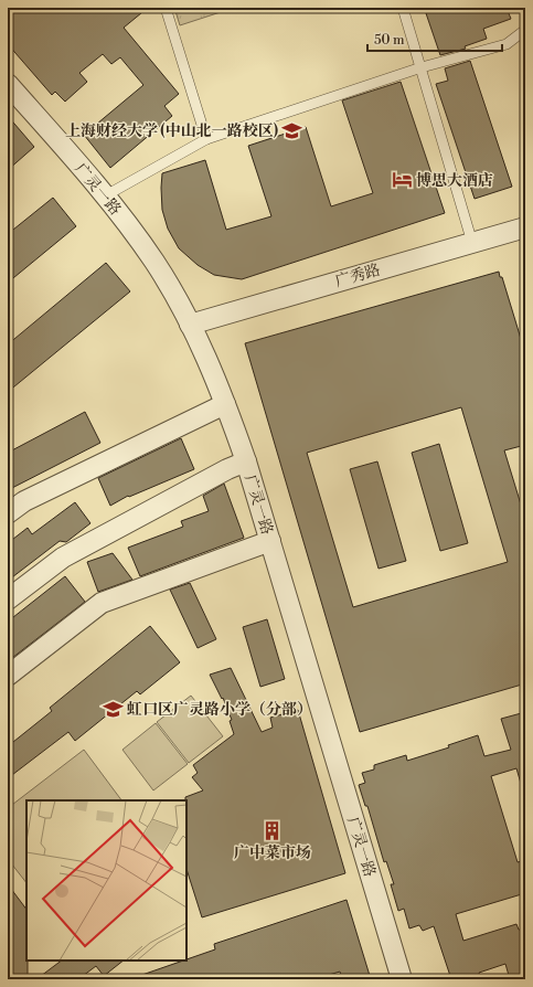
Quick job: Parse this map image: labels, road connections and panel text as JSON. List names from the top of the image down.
{
  "streets": {
    "street": ["广灵一路", "广秀路"]
  },
  "crossings": [
    ["广灵一路", "广秀路"]
  ],
  "places": {
    "school or university": ["上海财经大学 (中山北一路校区)", "虹口区广灵路小学（分部）"],
    "hotel": ["博思大酒店"],
    "building": ["广中菜市场"]
  },
  "scale_bar": "50 m"
}
